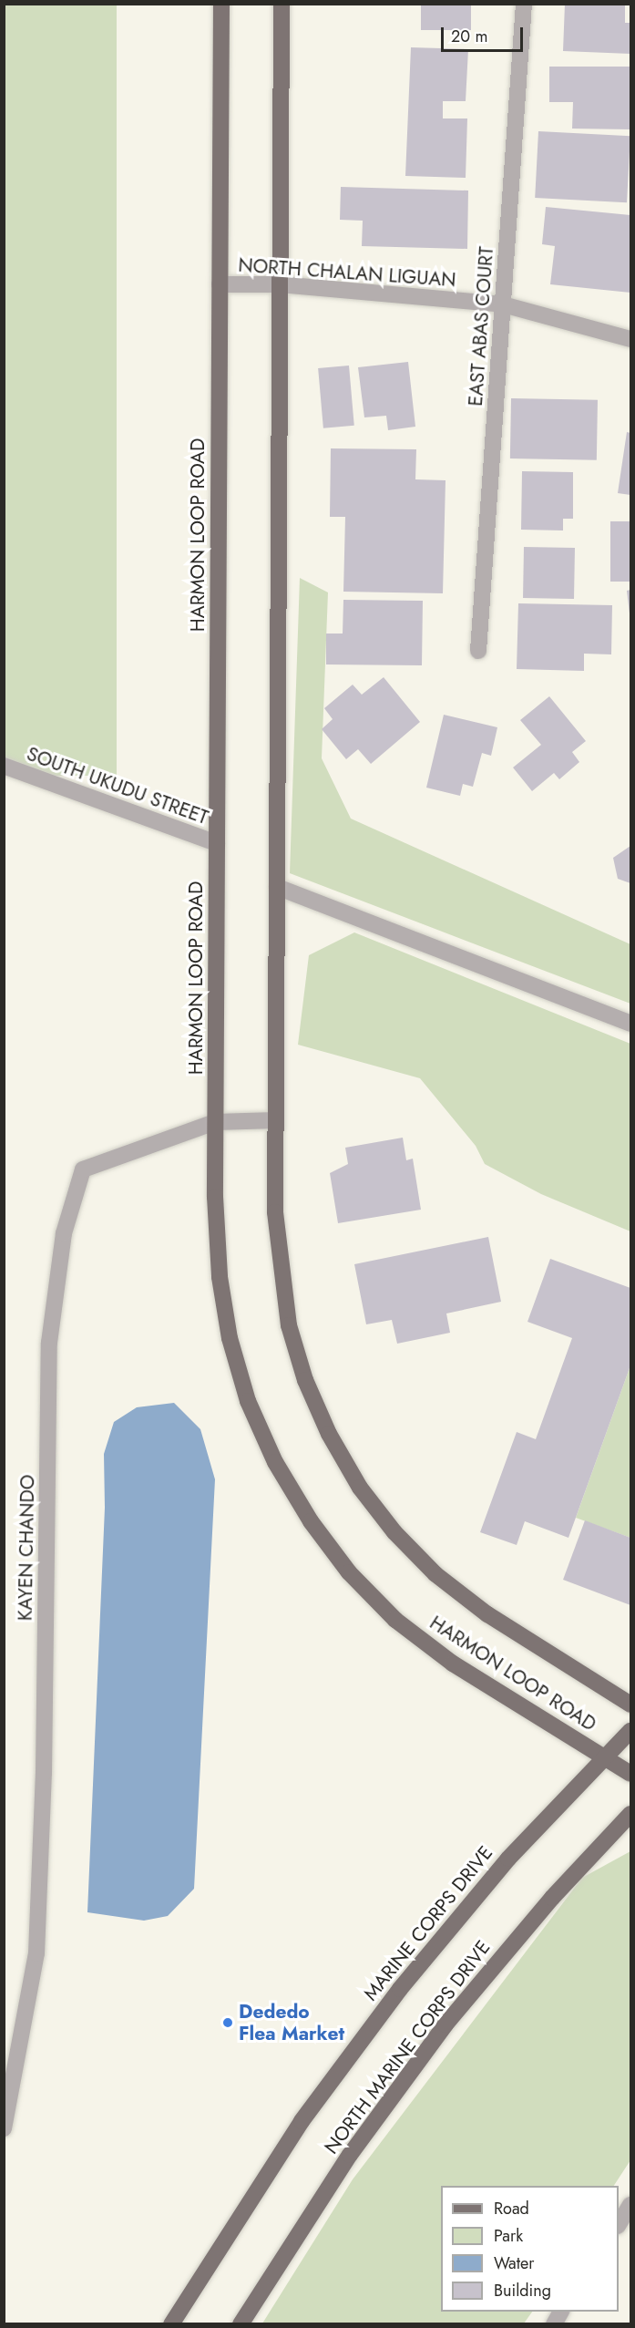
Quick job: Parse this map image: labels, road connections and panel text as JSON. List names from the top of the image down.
{
  "streets": {
    "main road": ["HARMON LOOP ROAD", "MARINE CORPS DRIVE", "NORTH MARINE CORPS DRIVE"],
    "street": [
      "NORTH CHALAN LIGUAN",
      "EAST ABAS COURT",
      "SOUTH UKUDU STREET",
      "KAYEN CHANDO"
    ]
  },
  "crossings": [
    ["NORTH CHALAN LIGUAN", "EAST ABAS COURT"],
    ["NORTH CHALAN LIGUAN", "HARMON LOOP ROAD"],
    ["HARMON LOOP ROAD", "SOUTH UKUDU STREET"],
    ["HARMON LOOP ROAD", "KAYEN CHANDO"],
    ["HARMON LOOP ROAD", "MARINE CORPS DRIVE"]
  ],
  "places": ["Dededo Flea Market"],
  "legend": [
    "Road",
    "Park",
    "Water",
    "Building"
  ],
  "scale_bar": "20 m"
}
